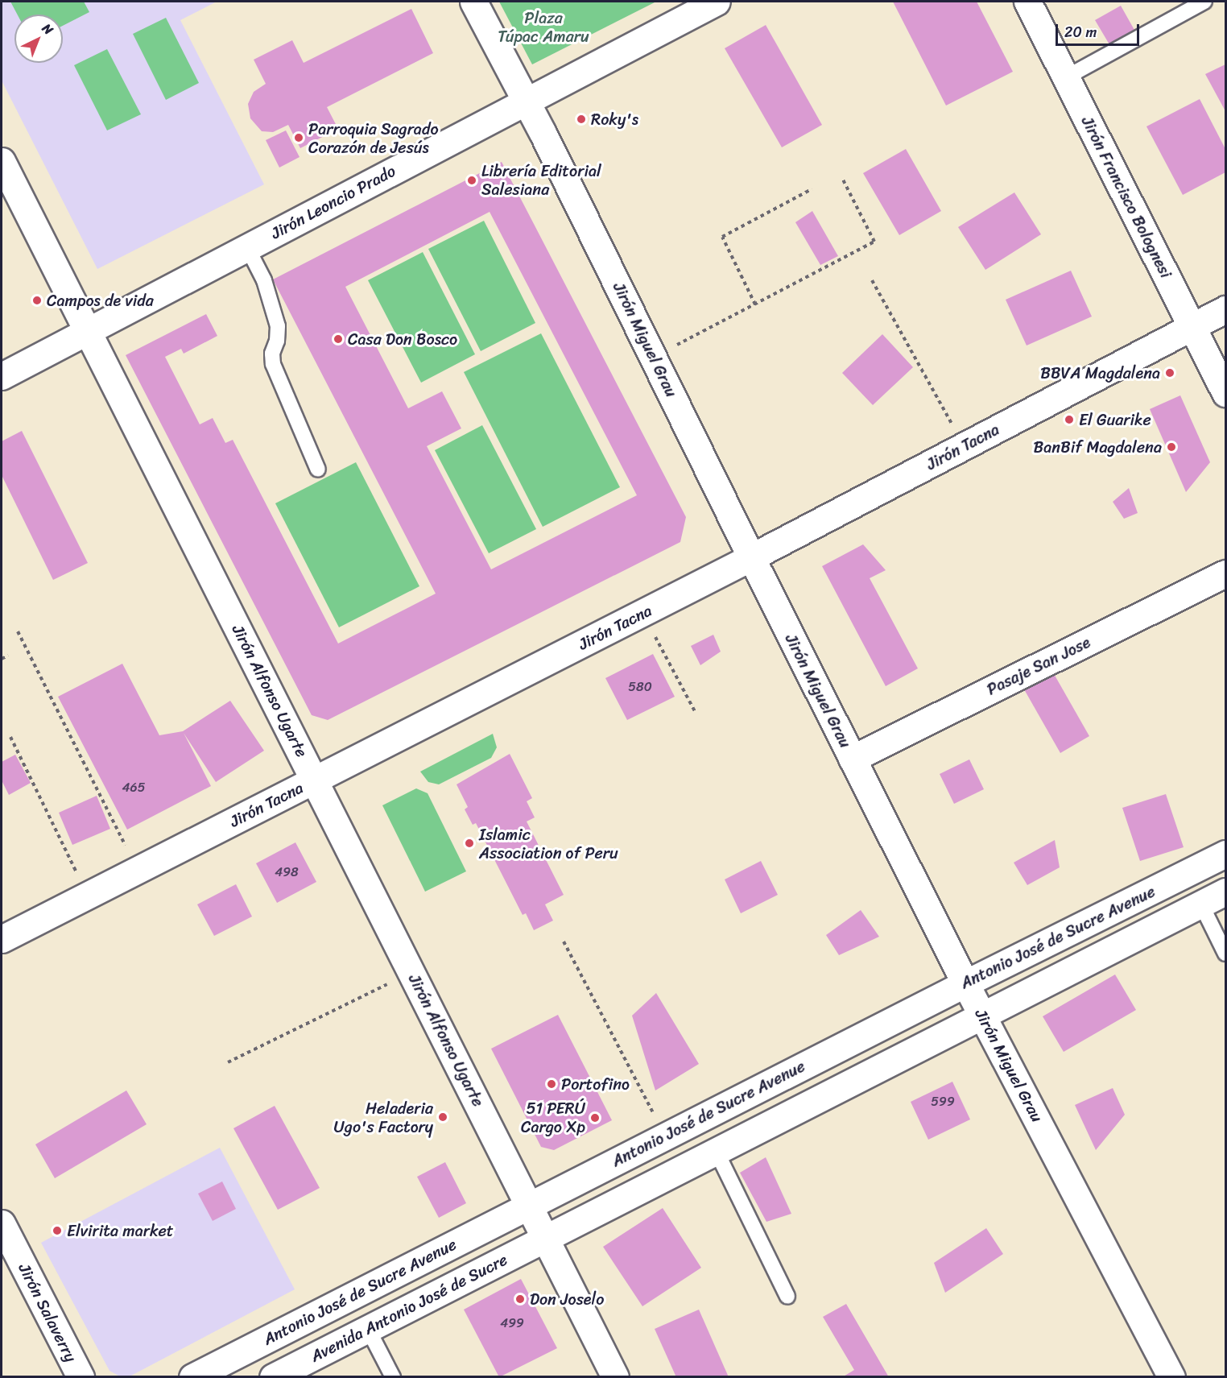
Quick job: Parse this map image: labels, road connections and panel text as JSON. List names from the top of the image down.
{
  "streets": {
    "street": [
      "Jirón Francisco Bolognesi",
      "Jirón Leoncio Prado",
      "Jirón Miguel Grau",
      "Jirón Tacna",
      "Pasaje San Jose",
      "Jirón Alfonso Ugarte",
      "Antonio José de Sucre Avenue",
      "Avenida Antonio José de Sucre",
      "Jirón Salaverry"
    ]
  },
  "crossings": [
    ["Jirón Francisco Bolognesi", "Jirón Tacna"],
    ["Jirón Leoncio Prado", "Jirón Miguel Grau"],
    ["Jirón Leoncio Prado", "Jirón Alfonso Ugarte"],
    ["Jirón Miguel Grau", "Jirón Tacna"],
    ["Jirón Miguel Grau", "Pasaje San Jose"],
    ["Jirón Miguel Grau", "Antonio José de Sucre Avenue"],
    ["Jirón Tacna", "Jirón Alfonso Ugarte"],
    ["Jirón Alfonso Ugarte", "Antonio José de Sucre Avenue"],
    ["Jirón Alfonso Ugarte", "Avenida Antonio José de Sucre"]
  ],
  "parks": ["Plaza Túpac Amaru"],
  "places": [
    "Roky's",
    "Parroquia Sagrado Corazón de Jesús",
    "Librería Editorial Salesiana",
    "Campos de vida",
    "Casa Don Bosco",
    "BBVA Magdalena",
    "El Guarike",
    "BanBif Magdalena",
    "Islamic Association of Peru",
    "Portofino",
    "Heladeria Ugo's Factory",
    "51 PERÚ Cargo Xp",
    "Elvirita market",
    "Don Joselo"
  ],
  "house_numbers": [
    "580",
    "465",
    "498",
    "599",
    "499"
  ],
  "scale_bar": "20 m",
  "north": "top right"
}
